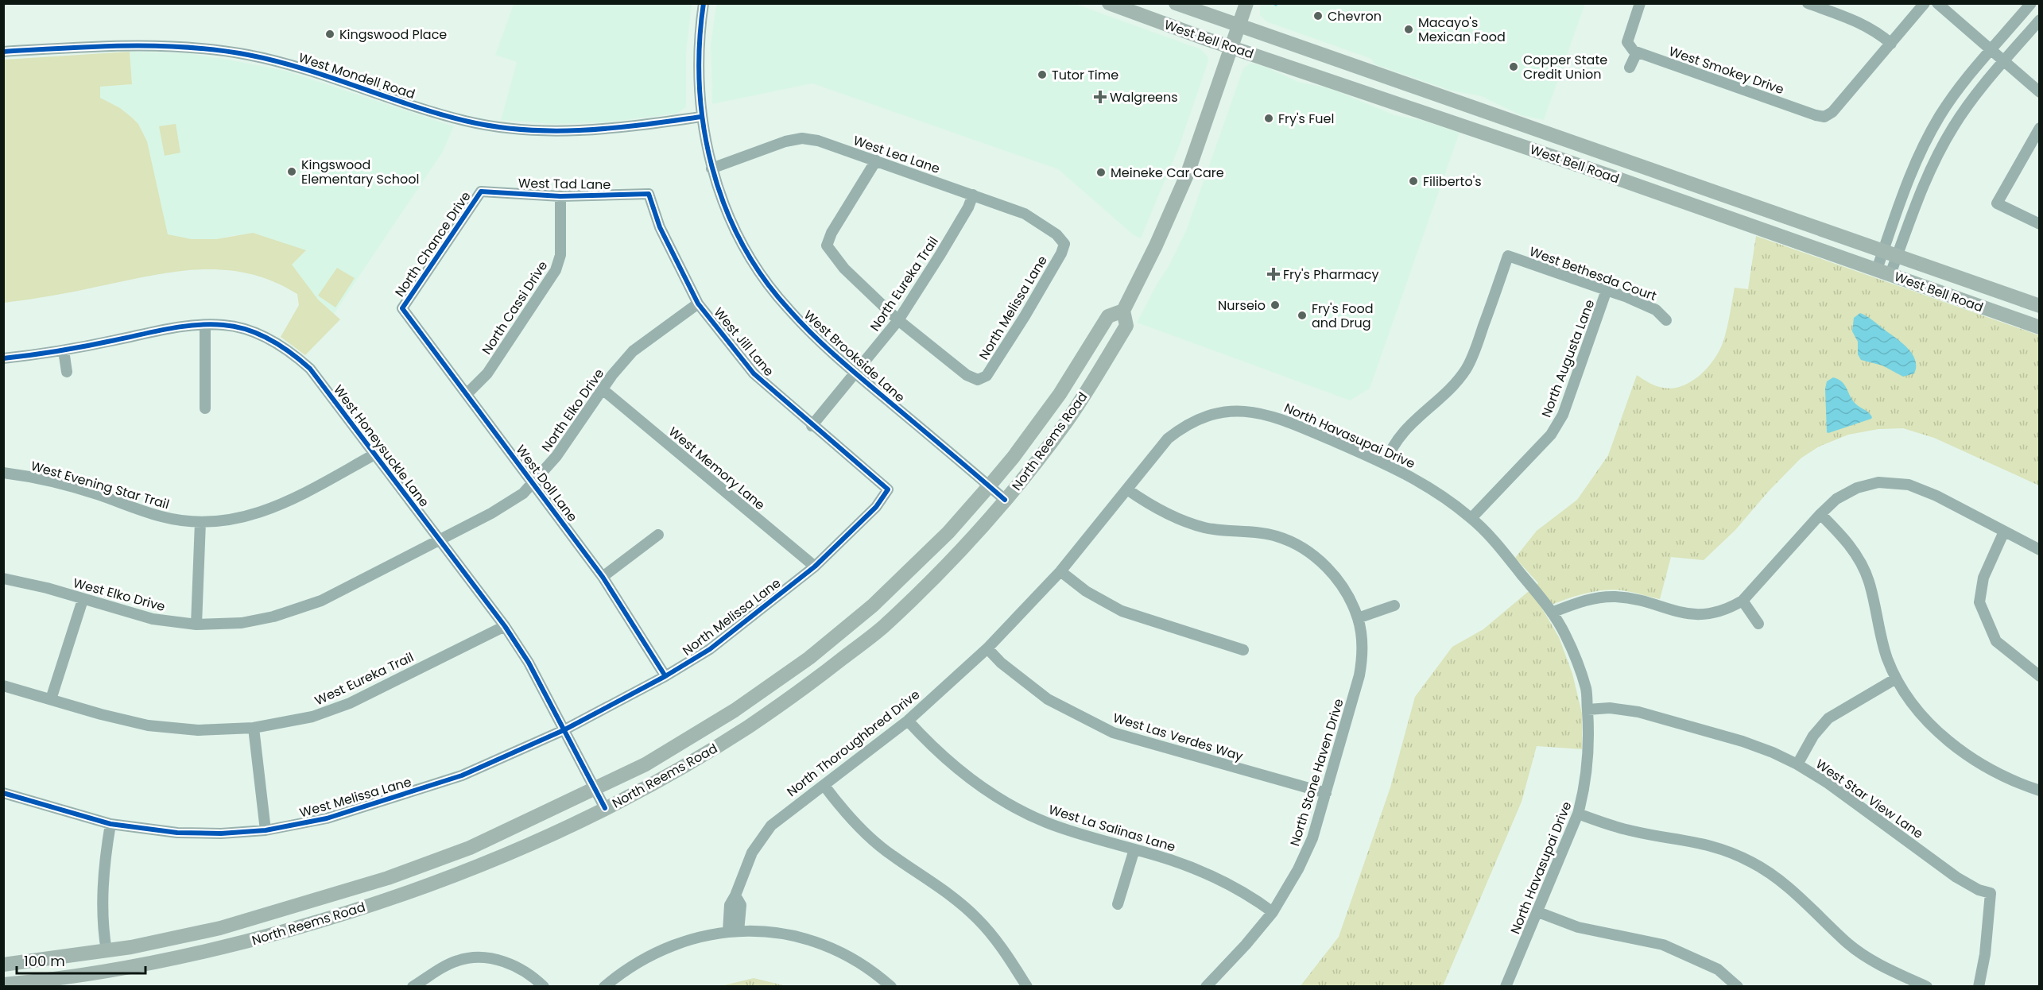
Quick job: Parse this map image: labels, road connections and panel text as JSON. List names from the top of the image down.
{
  "streets": {
    "main road": ["West Bell Road", "North Reems Road"],
    "street": [
      "West Smokey Drive",
      "West Mondell Road",
      "West Lea Lane",
      "West Tad Lane",
      "North Chance Drive",
      "West Bethesda Court",
      "North Eureka Trail",
      "North Cassi Drive",
      "North Melissa Lane",
      "West Jill Lane",
      "West Brookside Lane",
      "North Augusta Lane",
      "North Elko Drive",
      "North Havasupai Drive",
      "West Honeysuckle Lane",
      "West Memory Lane",
      "West Doll Lane",
      "West Evening Star Trail",
      "West Elko Drive",
      "West Eureka Trail",
      "West Las Verdes Way",
      "North Thoroughbred Drive",
      "North Stone Haven Drive",
      "West Melissa Lane",
      "West Star View Lane",
      "West La Salinas Lane"
    ]
  },
  "crossings": [
    ["West Bell Road", "North Reems Road"],
    ["West Mondell Road", "West Brookside Lane"],
    ["West Lea Lane", "North Eureka Trail"],
    ["West Lea Lane", "North Melissa Lane"],
    ["West Lea Lane", "West Brookside Lane"],
    ["West Tad Lane", "North Chance Drive"],
    ["West Tad Lane", "North Cassi Drive"],
    ["West Tad Lane", "West Jill Lane"],
    ["North Chance Drive", "West Doll Lane"],
    ["West Bethesda Court", "North Augusta Lane"],
    ["West Bethesda Court", "North Havasupai Drive"],
    ["North Eureka Trail", "North Melissa Lane"],
    ["North Eureka Trail", "West Jill Lane"],
    ["North Eureka Trail", "West Brookside Lane"],
    ["North Cassi Drive", "West Doll Lane"],
    ["North Melissa Lane", "West Jill Lane"],
    ["North Melissa Lane", "West Honeysuckle Lane"],
    ["North Melissa Lane", "West Memory Lane"],
    ["North Melissa Lane", "West Doll Lane"],
    ["North Melissa Lane", "West Melissa Lane"],
    ["West Jill Lane", "North Elko Drive"],
    ["West Brookside Lane", "North Reems Road"],
    ["North Augusta Lane", "North Havasupai Drive"],
    ["North Elko Drive", "West Honeysuckle Lane"],
    ["North Elko Drive", "West Memory Lane"],
    ["North Elko Drive", "West Doll Lane"],
    ["North Elko Drive", "West Elko Drive"],
    ["North Havasupai Drive", "North Thoroughbred Drive"],
    ["North Havasupai Drive", "West Star View Lane"],
    ["North Reems Road", "West Honeysuckle Lane"],
    ["West Honeysuckle Lane", "West Evening Star Trail"],
    ["West Honeysuckle Lane", "West Elko Drive"],
    ["West Honeysuckle Lane", "West Eureka Trail"],
    ["West Honeysuckle Lane", "West Melissa Lane"],
    ["West Las Verdes Way", "North Thoroughbred Drive"],
    ["West Las Verdes Way", "North Stone Haven Drive"],
    ["North Thoroughbred Drive", "North Stone Haven Drive"],
    ["North Thoroughbred Drive", "West La Salinas Lane"],
    ["North Stone Haven Drive", "West La Salinas Lane"]
  ],
  "places": {
    "other": [
      "Chevron",
      "Macayo's Mexican Food",
      "Kingswood Place",
      "Copper State Credit Union",
      "Tutor Time",
      "Fry's Fuel",
      "Kingswood Elementary School",
      "Meineke Car Care",
      "Filiberto's",
      "Nurseio",
      "Fry's Food and Drug"
    ],
    "health": ["Walgreens", "Fry's Pharmacy"]
  },
  "scale_bar": "100 m"
}
